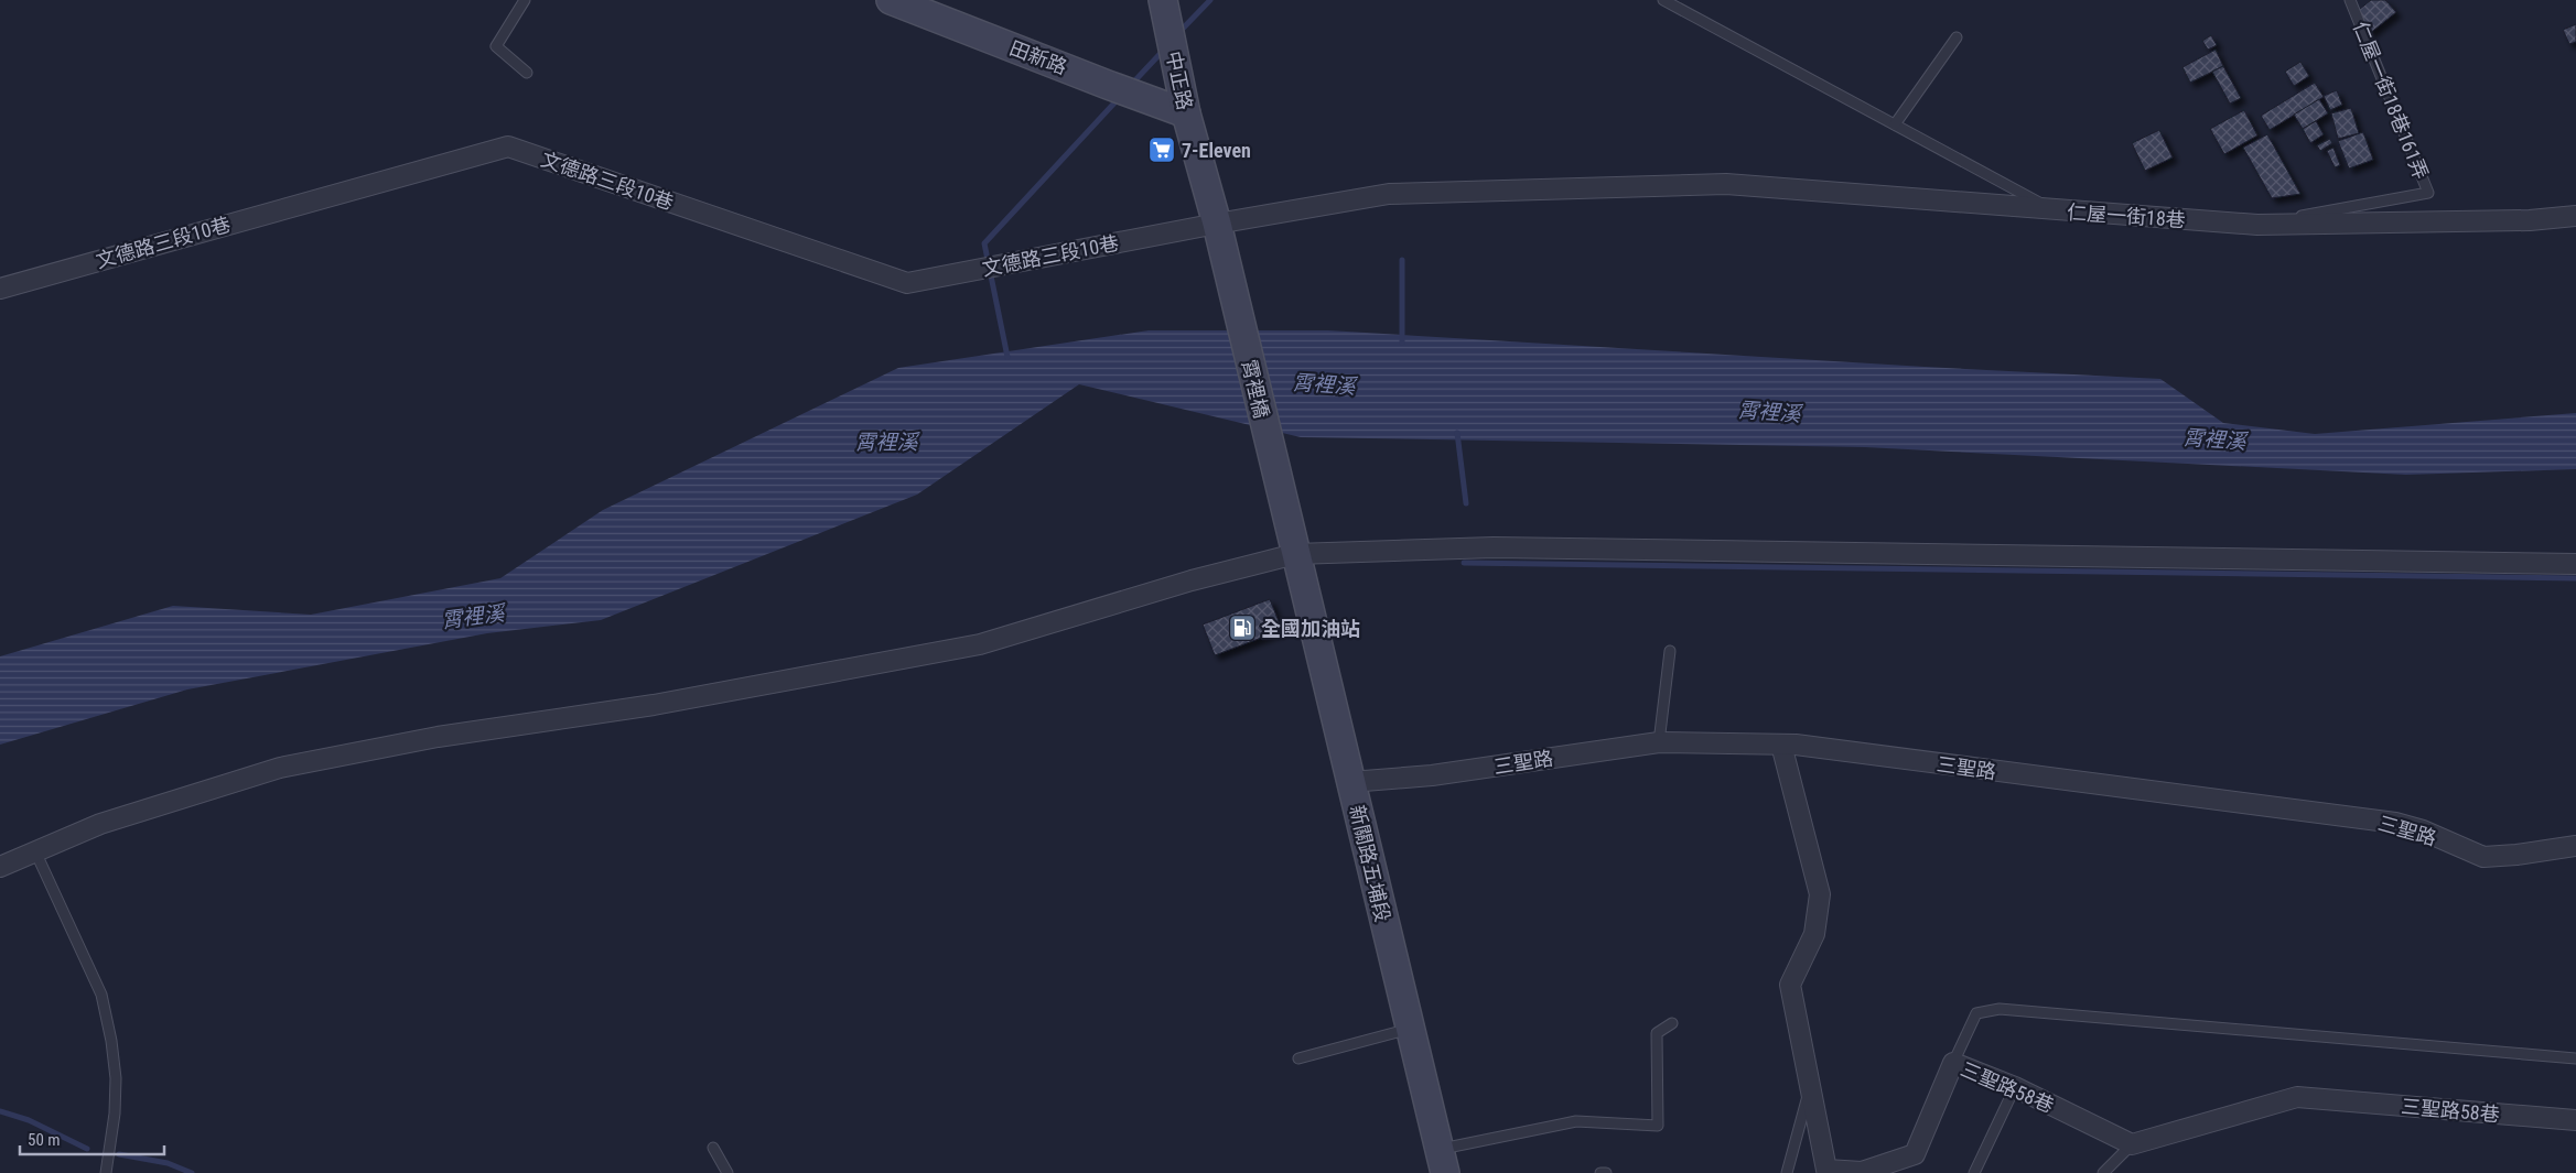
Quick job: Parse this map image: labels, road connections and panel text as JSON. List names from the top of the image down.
{
  "streets": {
    "main road": [
      "田新路",
      "中正路",
      "霄裡橋",
      "新關路五埔段"
    ],
    "street": [
      "文德路三段10巷",
      "仁屋一街18巷",
      "三聖路",
      "三聖路58巷"
    ],
    "lane": ["仁屋一街18巷161弄"]
  },
  "crossings": [
    ["田新路", "中正路"],
    ["中正路", "文德路三段10巷"],
    ["中正路", "霄裡橋"],
    ["仁屋一街18巷161弄", "仁屋一街18巷"],
    ["文德路三段10巷", "仁屋一街18巷"],
    ["文德路三段10巷", "霄裡橋"],
    ["霄裡橋", "新關路五埔段"],
    ["三聖路", "新關路五埔段"],
    ["三聖路", "三聖路58巷"]
  ],
  "water": ["霄裡溪"],
  "places": {
    "supermarket": ["7-Eleven"],
    "fuel station": ["全國加油站"]
  },
  "scale_bar": "50 m"
}
